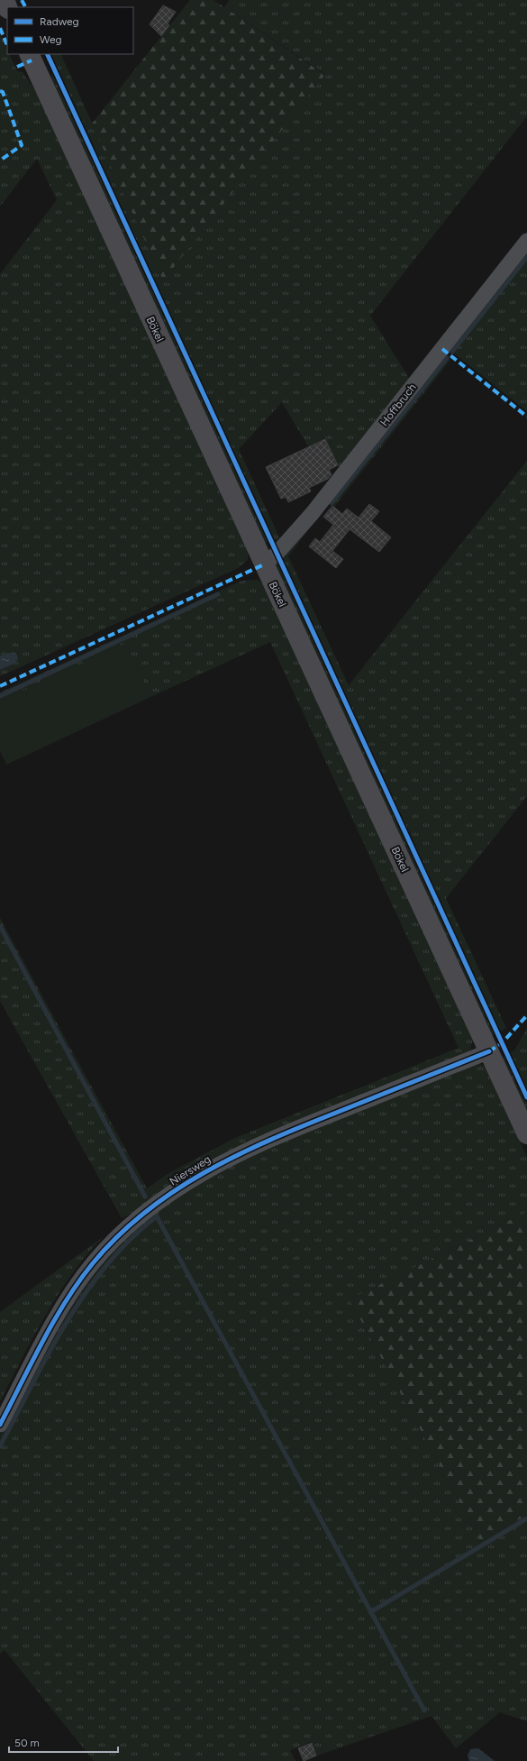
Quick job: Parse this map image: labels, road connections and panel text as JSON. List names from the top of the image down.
{
  "streets": {
    "main road": ["Bökel"],
    "street": ["Hoffbruch", "Niersweg"]
  },
  "crossings": [
    ["Bökel", "Hoffbruch"],
    ["Bökel", "Niersweg"]
  ],
  "legend": ["Radweg", "Weg"],
  "scale_bar": "50 m"
}
